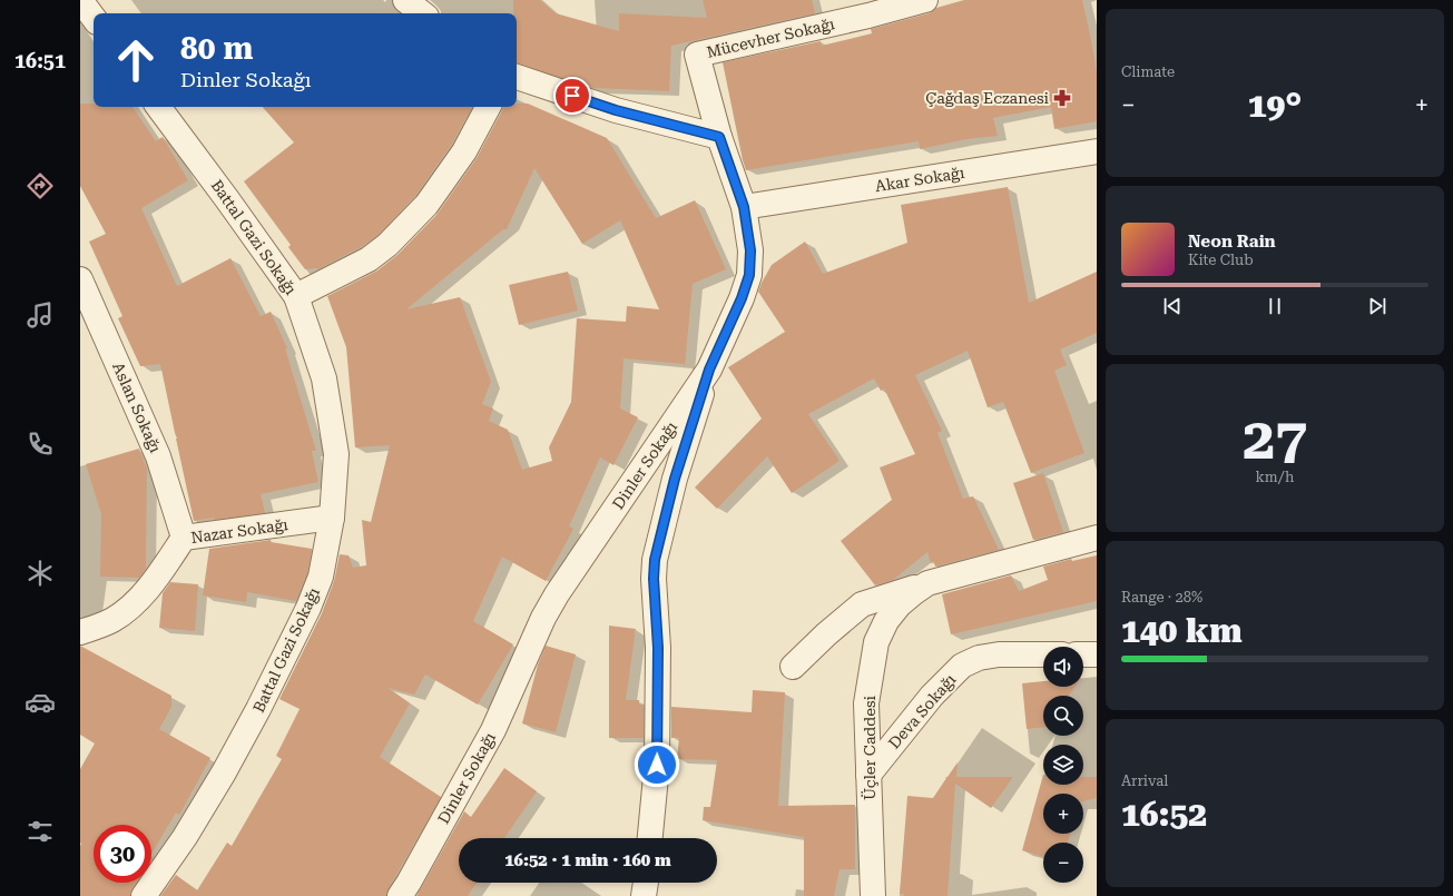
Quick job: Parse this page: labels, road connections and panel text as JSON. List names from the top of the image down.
{
  "streets": {
    "street": [
      "Mücevher Sokağı",
      "Akar Sokağı",
      "Battal Gazi Sokağı",
      "Aslan Sokağı",
      "Dinler Sokağı",
      "Nazar Sokağı",
      "Deva Sokağı",
      "Üçler Caddesi"
    ]
  },
  "crossings": [
    ["Mücevher Sokağı", "Dinler Sokağı"],
    ["Akar Sokağı", "Dinler Sokağı"],
    ["Battal Gazi Sokağı", "Nazar Sokağı"],
    ["Aslan Sokağı", "Nazar Sokağı"],
    ["Deva Sokağı", "Üçler Caddesi"]
  ],
  "places": {
    "pharmacy": ["Çağdaş Eczanesi"]
  },
  "page": {
    "tabs": "16:51",
    "tile": [
      "Climate",
      ["27", "km/h"],
      ["Range · 28%", "140 km"],
      ["Arrival", "16:52"]
    ],
    "turn": ["80 m", "Dinler Sokağı"],
    "heat": ["−", "19°", "+"],
    "song": ["Neon Rain", "Kite Club"],
    "map_buttons": ["+", "−"],
    "limit": "30",
    "trip": "16:52 · 1 min · 160 m"
  }
}
